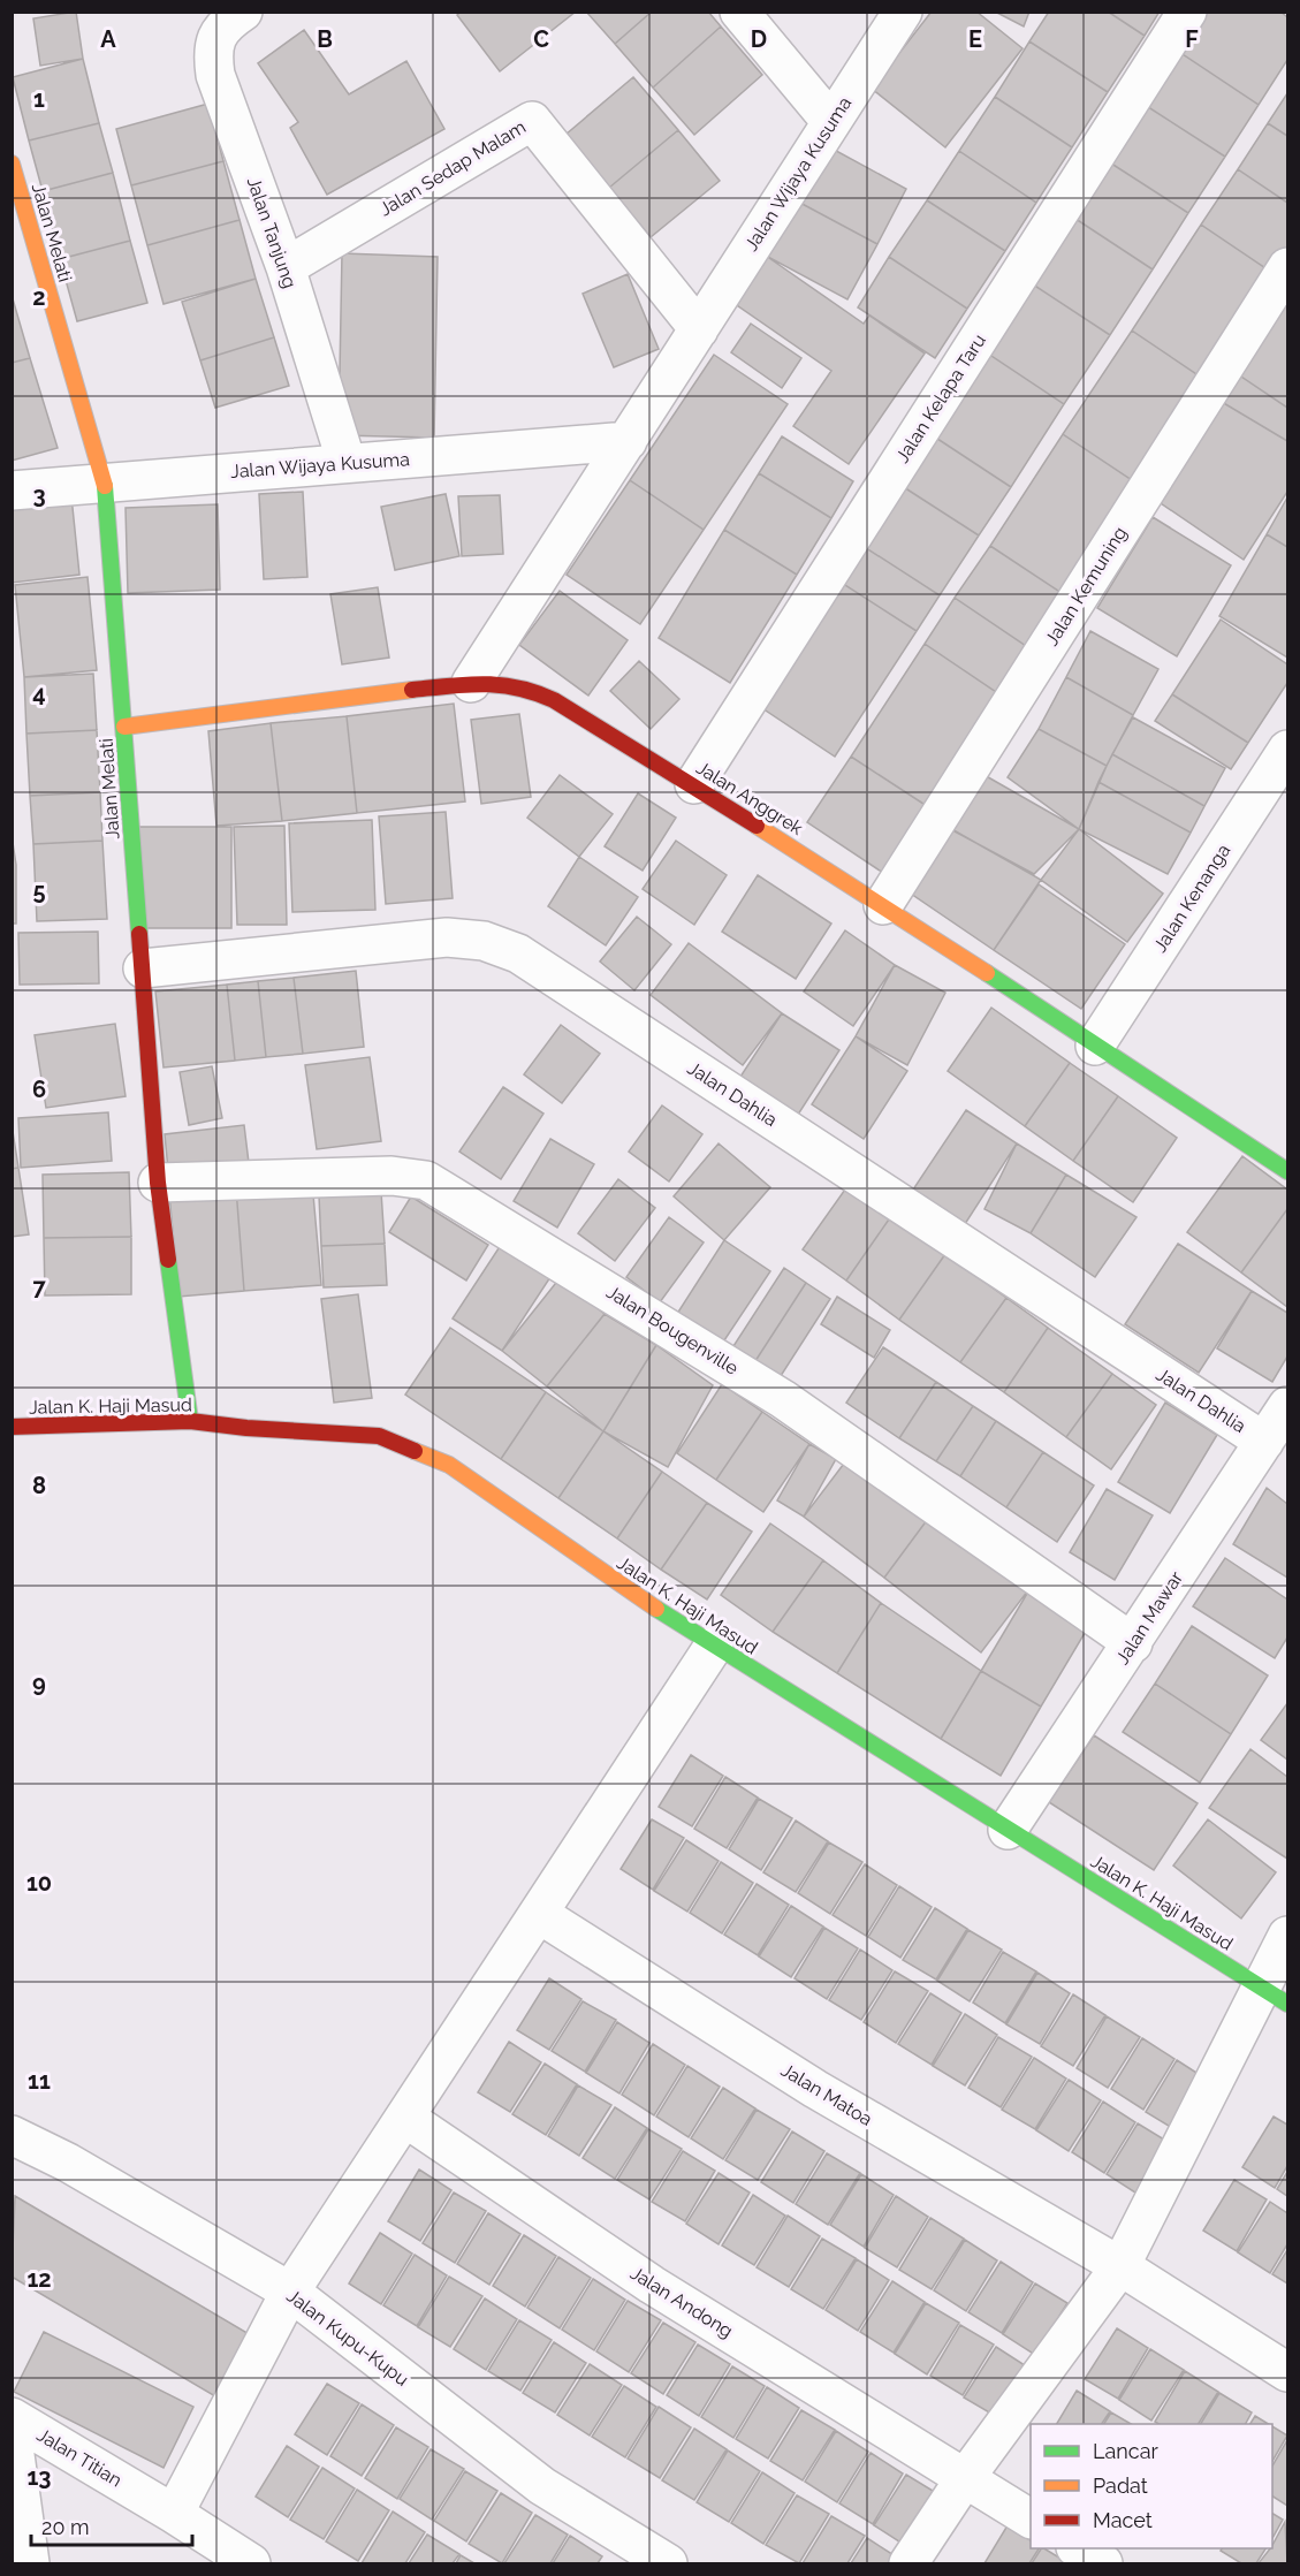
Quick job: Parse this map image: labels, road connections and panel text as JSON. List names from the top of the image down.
{
  "streets": {
    "street": [
      "Jalan Sedap Malam",
      "Jalan Wijaya Kusuma",
      "Jalan Melati",
      "Jalan Tanjung",
      "Jalan Kelapa Taru",
      "Jalan Kemuning",
      "Jalan Anggrek",
      "Jalan Kenanga",
      "Jalan Dahlia",
      "Jalan Bougenville",
      "Jalan K. Haji Masud",
      "Jalan Mawar",
      "Jalan Matoa",
      "Jalan Andong",
      "Jalan Kupu-Kupu",
      "Jalan Titian"
    ]
  },
  "crossings": [
    ["Jalan Sedap Malam", "Jalan Wijaya Kusuma"],
    ["Jalan Sedap Malam", "Jalan Tanjung"],
    ["Jalan Wijaya Kusuma", "Jalan Melati"],
    ["Jalan Wijaya Kusuma", "Jalan Tanjung"],
    ["Jalan Wijaya Kusuma", "Jalan Anggrek"],
    ["Jalan Melati", "Jalan Anggrek"],
    ["Jalan Melati", "Jalan Dahlia"],
    ["Jalan Melati", "Jalan Bougenville"],
    ["Jalan Melati", "Jalan K. Haji Masud"],
    ["Jalan Kelapa Taru", "Jalan Anggrek"],
    ["Jalan Kemuning", "Jalan Anggrek"],
    ["Jalan Anggrek", "Jalan Kenanga"],
    ["Jalan Dahlia", "Jalan Mawar"],
    ["Jalan Bougenville", "Jalan Mawar"],
    ["Jalan K. Haji Masud", "Jalan Mawar"]
  ],
  "legend": ["Lancar", "Padat", "Macet"],
  "scale_bar": "20 m",
  "grid": {
    "columns": [
      "A",
      "B",
      "C",
      "D",
      "E",
      "F"
    ],
    "rows": [
      "1",
      "2",
      "3",
      "4",
      "5",
      "6",
      "7",
      "8",
      "9",
      "10",
      "11",
      "12",
      "13"
    ]
  }
}
